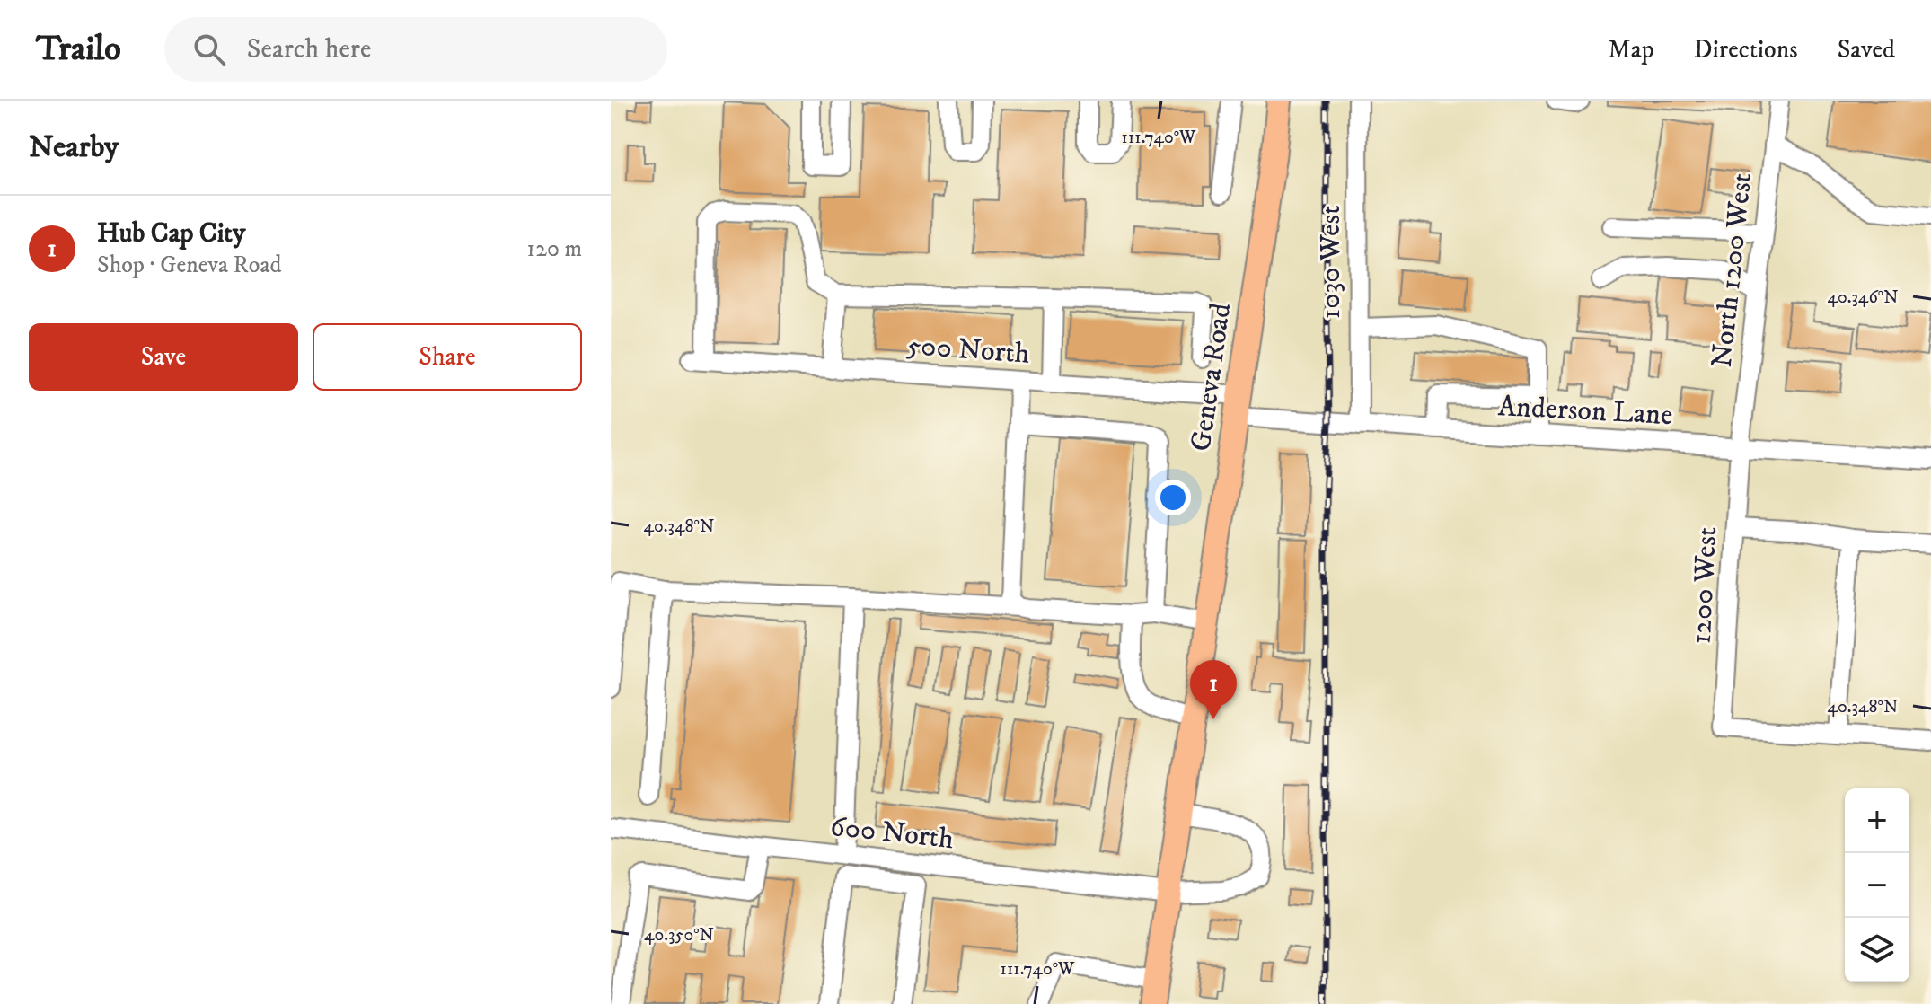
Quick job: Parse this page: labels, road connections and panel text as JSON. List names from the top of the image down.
{
  "streets": {
    "main road": ["Geneva Road"],
    "street": [
      "1030 West",
      "North 1200 West",
      "500 North",
      "Anderson Lane",
      "1200 West",
      "600 North"
    ]
  },
  "crossings": [
    ["1030 West", "Anderson Lane"],
    ["North 1200 West", "Anderson Lane"],
    ["North 1200 West", "1200 West"],
    ["500 North", "Geneva Road"],
    ["500 North", "Anderson Lane"],
    ["Geneva Road", "Anderson Lane"],
    ["Geneva Road", "600 North"],
    ["Anderson Lane", "1200 West"]
  ],
  "page": {
    "header": "Trailo",
    "search": "Search here",
    "nav": ["Map", "Directions", "Saved"],
    "heading": "Nearby",
    "list": [
      {
        "mark": "1",
        "name": "Hub Cap City",
        "note": "Shop · Geneva Road",
        "value": "120 m"
      }
    ],
    "buttons": ["Save", "Share"],
    "pins": "1",
    "map_buttons": ["+", "−"]
  },
  "coordinates": [
    "111.740°W",
    "40.346°N",
    "40.348°N",
    "40.350°N"
  ]
}
